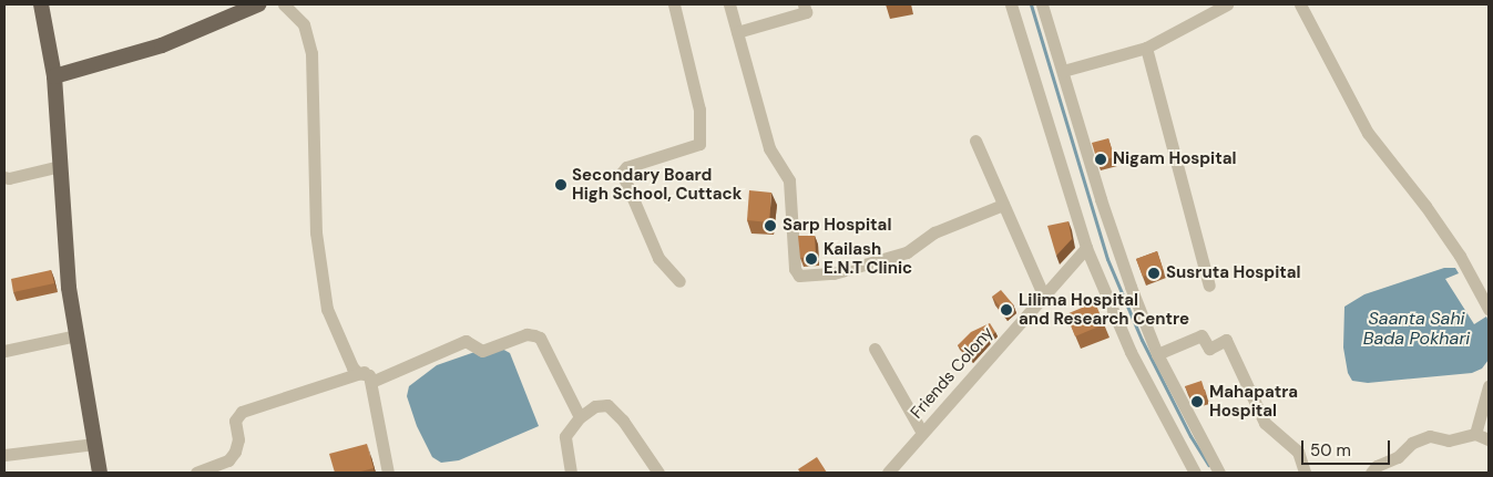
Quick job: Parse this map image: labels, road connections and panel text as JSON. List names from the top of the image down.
{
  "streets": {
    "street": ["Friends Colony"]
  },
  "water": ["Saanta Sahi Bada Pokhari"],
  "places": [
    "Nigam Hospital",
    "Secondary Board High School, Cuttack",
    "Sarp Hospital",
    "Kailash E.N.T Clinic",
    "Susruta Hospital",
    "Lilima Hospital and Research Centre",
    "Mahapatra Hospital"
  ],
  "scale_bar": "50 m"
}
